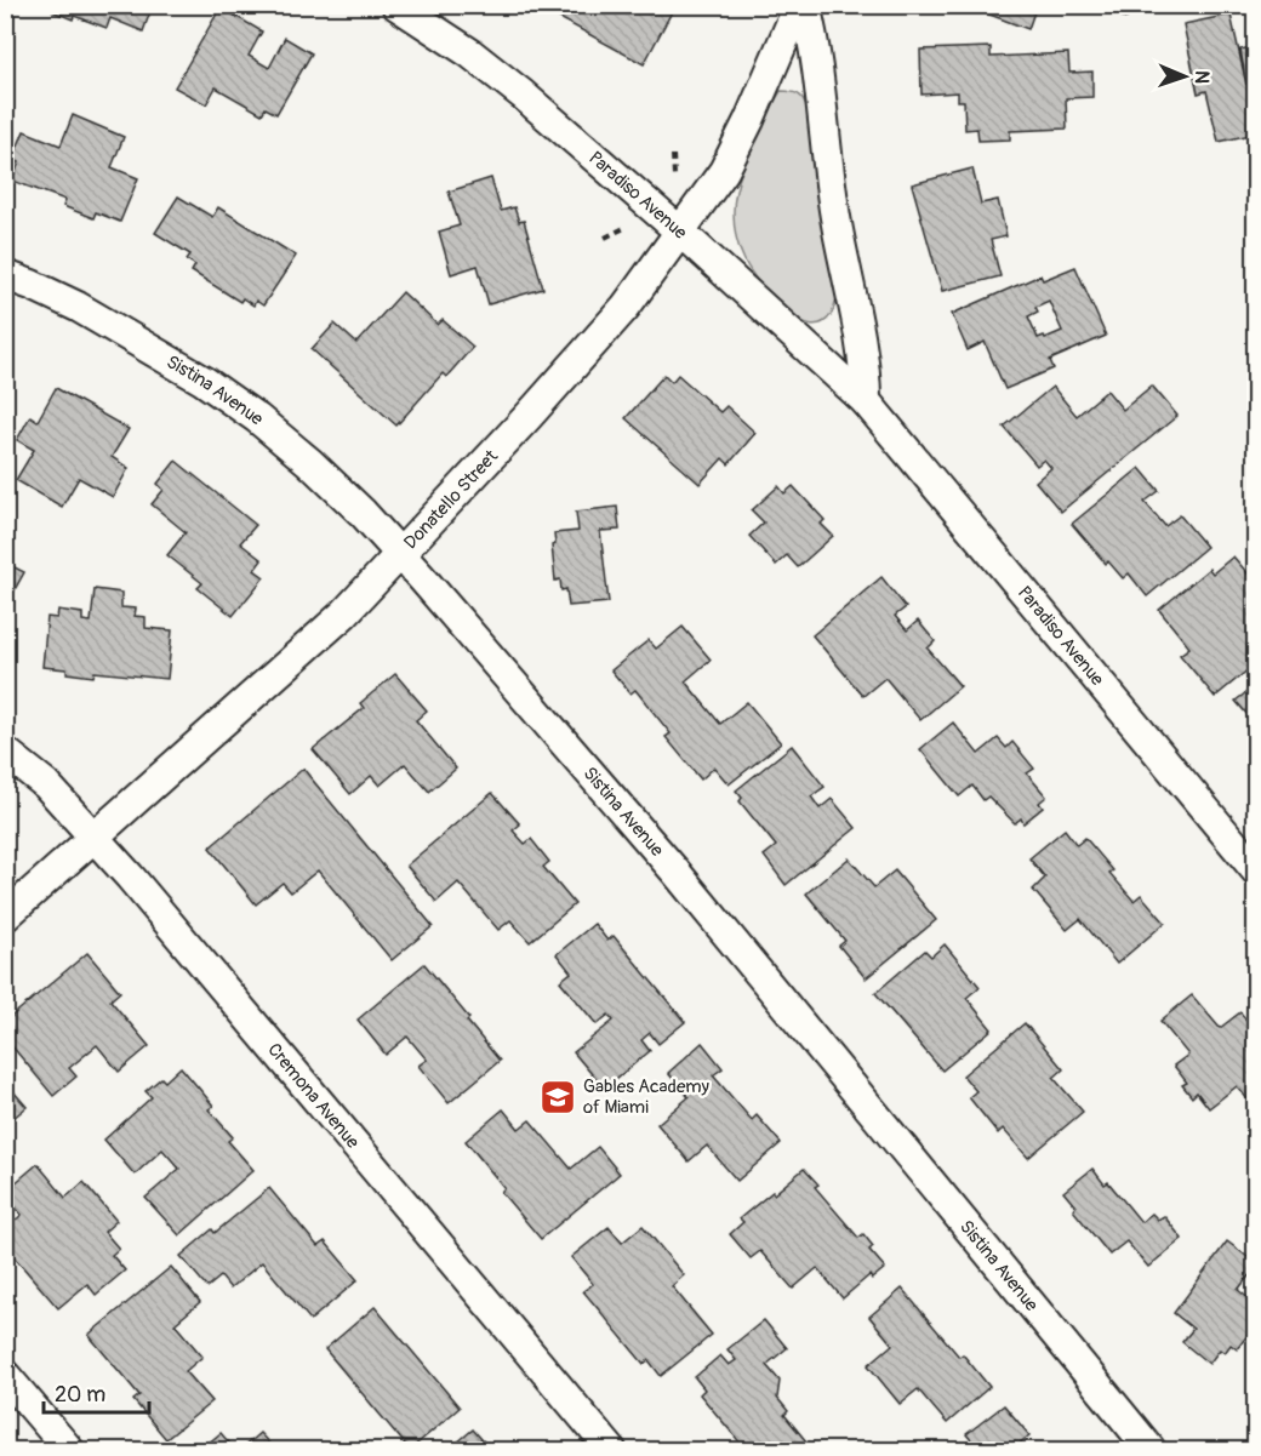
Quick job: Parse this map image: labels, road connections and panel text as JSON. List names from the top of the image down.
{
  "streets": {
    "street": [
      "Paradiso Avenue",
      "Sistina Avenue",
      "Donatello Street",
      "Cremona Avenue"
    ]
  },
  "crossings": [
    ["Paradiso Avenue", "Donatello Street"],
    ["Sistina Avenue", "Donatello Street"],
    ["Donatello Street", "Cremona Avenue"]
  ],
  "places": {
    "school or university": ["Gables Academy of Miami"]
  },
  "scale_bar": "20 m",
  "north": "right"
}
